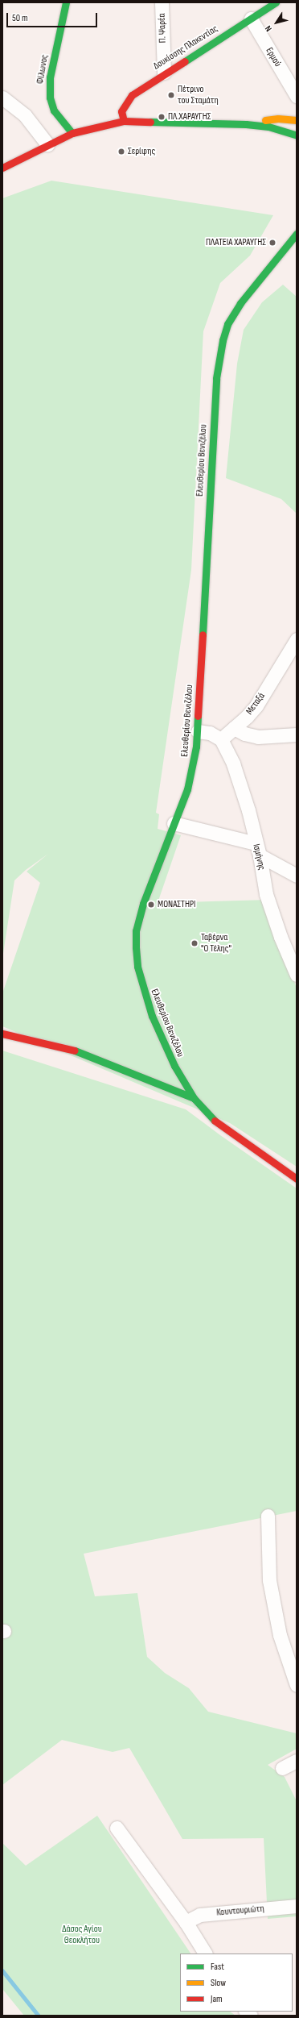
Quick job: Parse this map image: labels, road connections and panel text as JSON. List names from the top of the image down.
{
  "streets": {
    "main road": ["Δουκίσσης Πλακεντίας", "Φίλωνος", "Ελευθερίου Βενιζέλου"],
    "street": [
      "Π. Ψαρέα",
      "Ερμού",
      "Μεταξά",
      "Ισμήνης",
      "Κουντουριώτη"
    ]
  },
  "crossings": [
    ["Π. Ψαρέα", "Δουκίσσης Πλακεντίας"],
    ["Δουκίσσης Πλακεντίας", "Ερμού"],
    ["Μεταξά", "Ισμήνης"]
  ],
  "parks": ["Δάσος Αγίου Θεοκλήτου"],
  "places": [
    "Πέτρινο του Σταμάτη",
    "ΠΛ.ΧΑΡΑΥΓΗΣ",
    "Σερίφης",
    "ΠΛΑΤΕΙΑ ΧΑΡΑΥΓΗΣ",
    "ΜΟΝΑΣΤΗΡΙ",
    "Ταβέρνα \"Ο Τέλης\""
  ],
  "legend": ["Fast", "Slow", "Jam"],
  "scale_bar": "50 m",
  "north": "bottom left"
}
